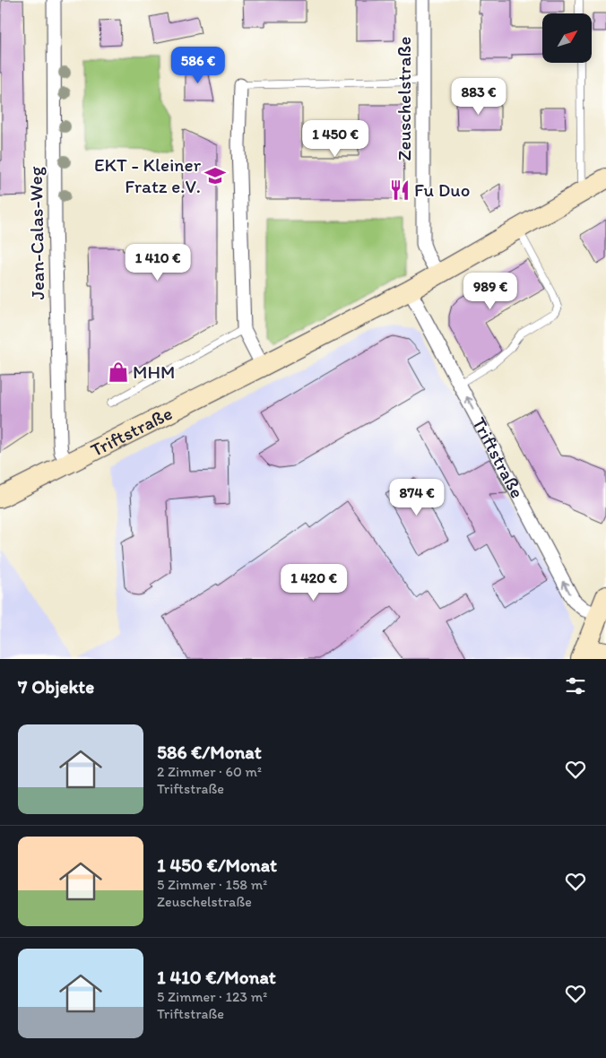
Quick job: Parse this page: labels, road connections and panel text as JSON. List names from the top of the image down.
{
  "streets": {
    "main road": ["Triftstraße"],
    "street": ["Zeuschelstraße", "Jean-Calas-Weg"]
  },
  "crossings": [
    ["Zeuschelstraße", "Triftstraße"],
    ["Jean-Calas-Weg", "Triftstraße"]
  ],
  "places": {
    "school or university": ["EKT - Kleiner Fratz e.V."],
    "restaurant": ["Fu Duo"],
    "shop": ["MHM"]
  },
  "north": "top right",
  "page": {
    "price": [
      "586 €",
      "883 €",
      "1 450 €",
      "1 410 €",
      "989 €",
      "874 €",
      "1 420 €"
    ],
    "heading": "7 Objekte",
    "list": [
      {
        "name": "586 €/Monat",
        "note": "2 Zimmer · 60 m² · Triftstraße"
      },
      {
        "name": "1 450 €/Monat",
        "note": "5 Zimmer · 158 m² · Zeuschelstraße"
      },
      {
        "name": "1 410 €/Monat",
        "note": "5 Zimmer · 123 m² · Triftstraße"
      }
    ]
  }
}
